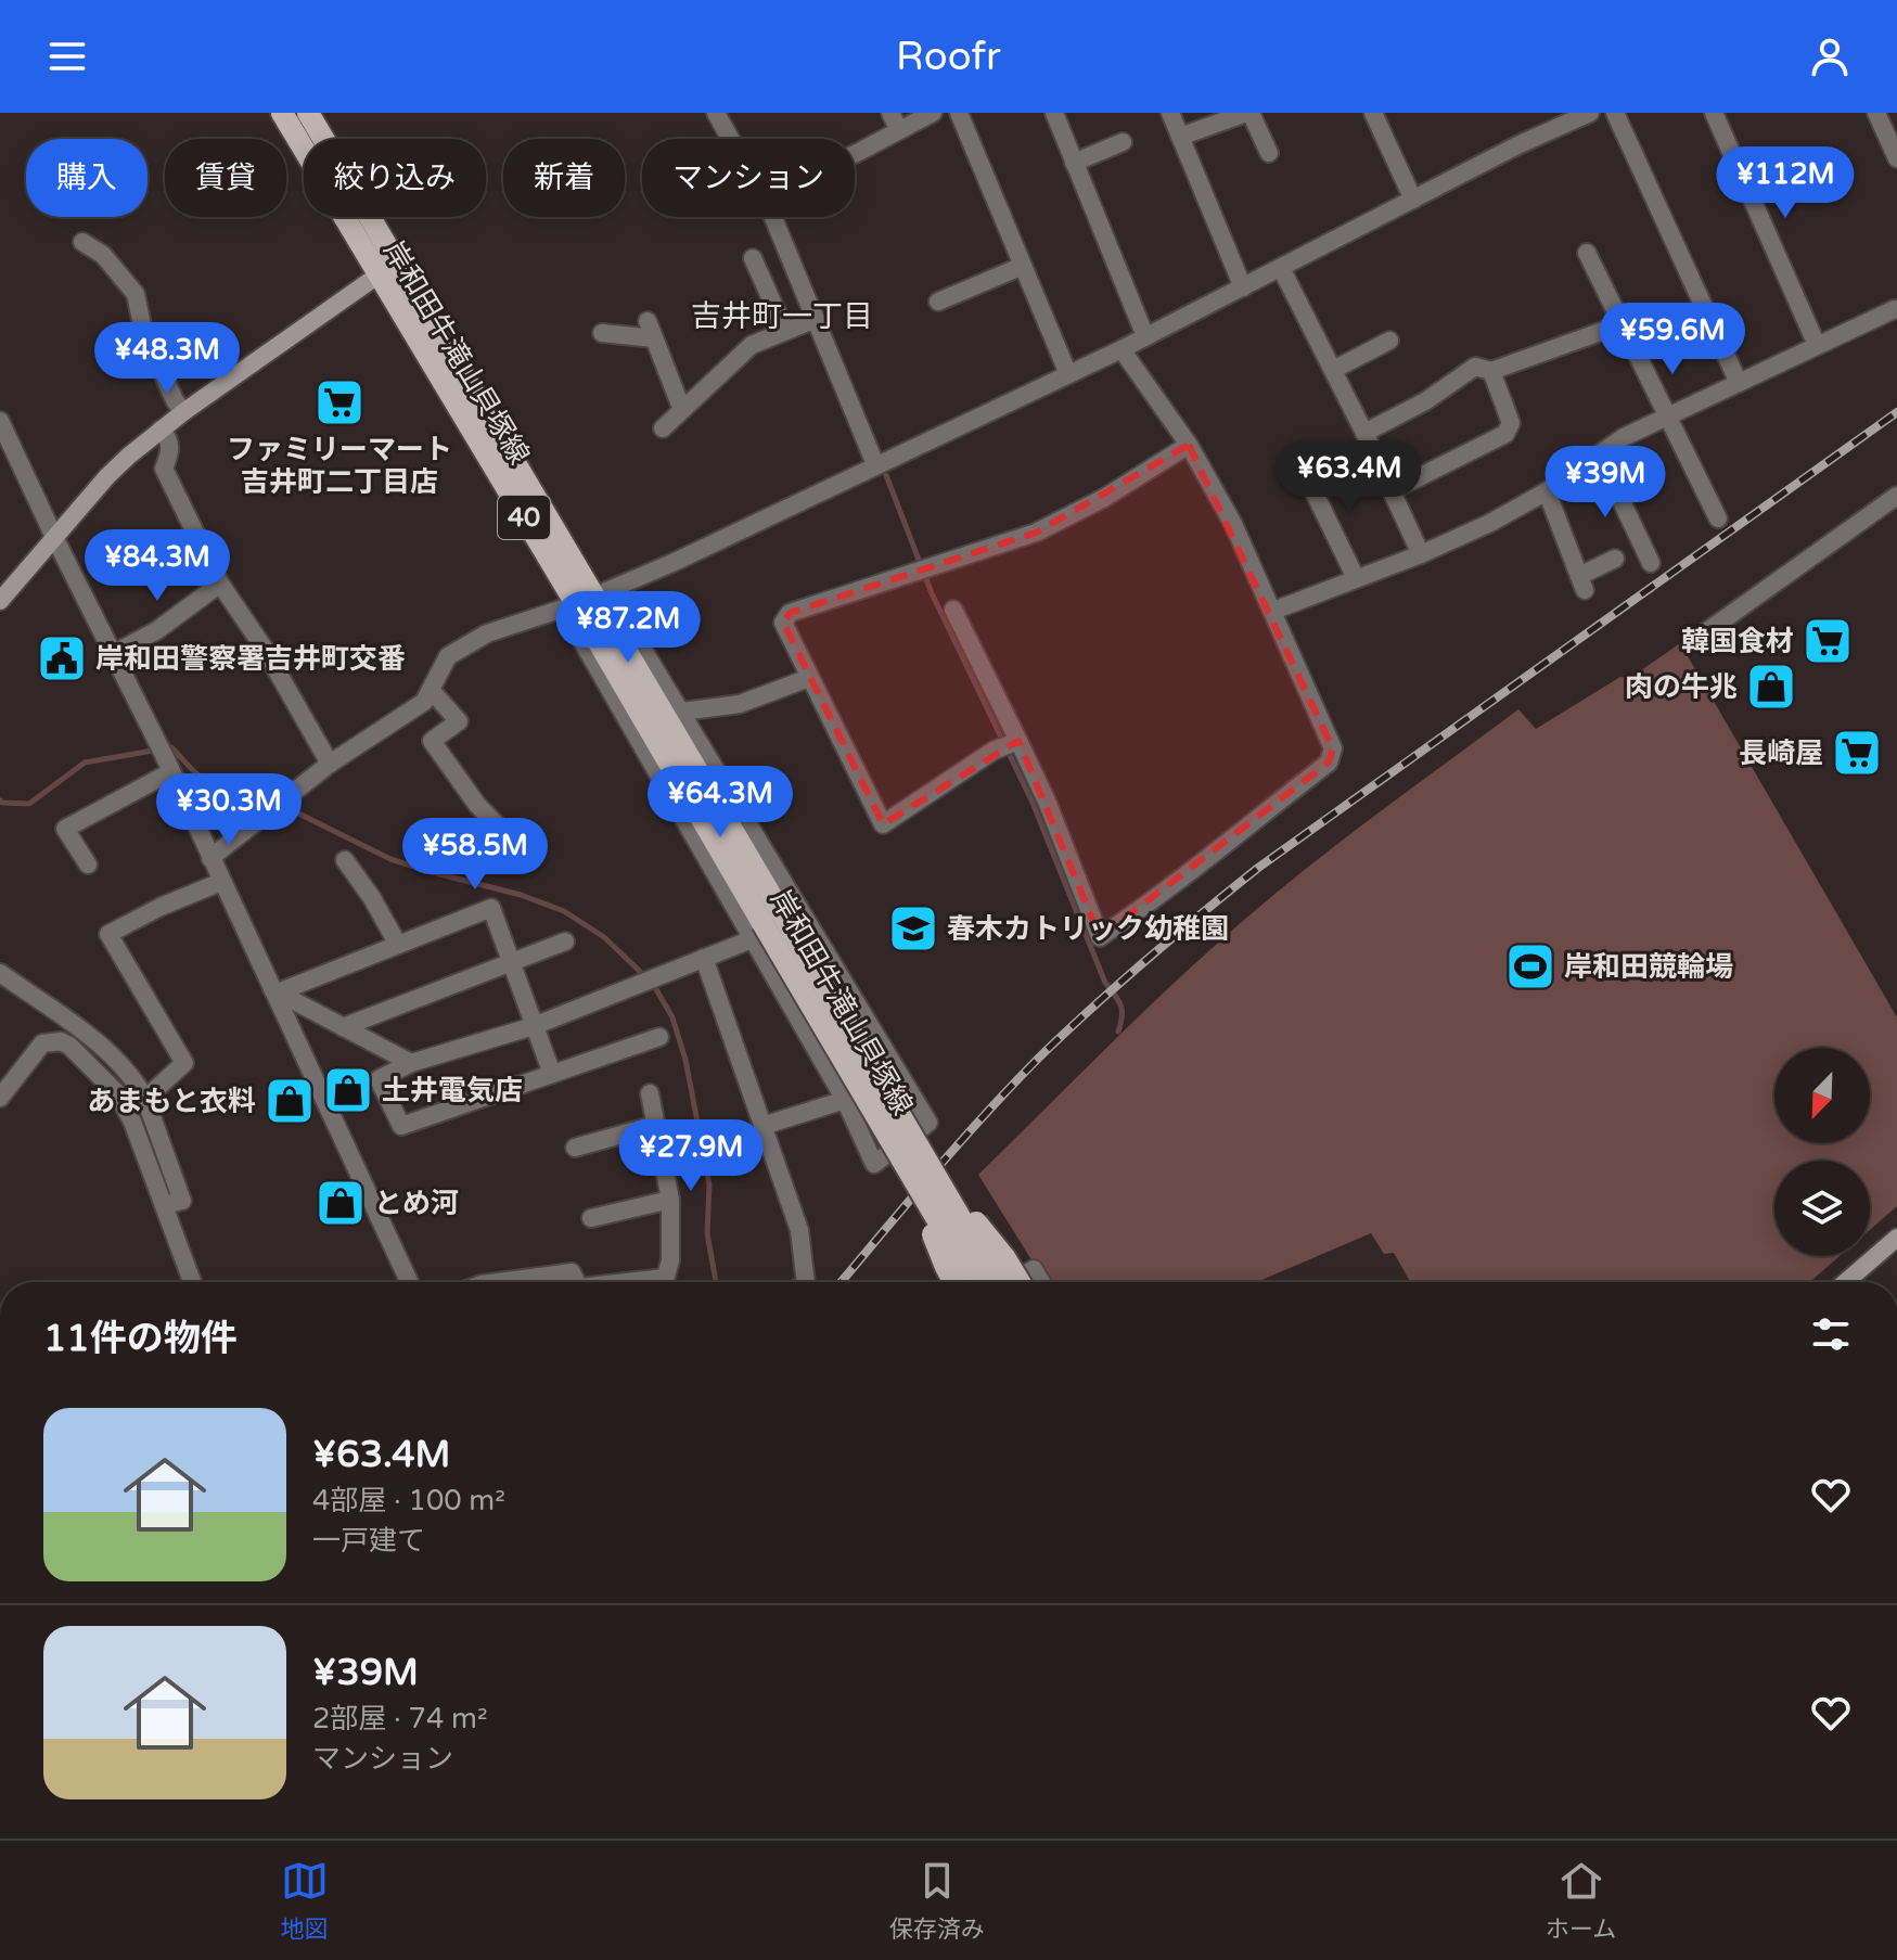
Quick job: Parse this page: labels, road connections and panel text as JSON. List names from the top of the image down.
{
  "streets": {
    "main road": ["岸和田牛滝山貝塚線", "40"]
  },
  "districts": ["吉井町一丁目"],
  "places": {
    "supermarket": ["ファミリーマート 吉井町二丁目店", "韓国食材", "長崎屋"],
    "public building": ["岸和田警察署吉井町交番"],
    "shop": [
      "肉の牛兆",
      "土井電気店",
      "あまもと衣料",
      "とめ河"
    ],
    "school or university": ["春木カトリック幼稚園"],
    "sports": ["岸和田競輪場"]
  },
  "north": "bottom left",
  "page": {
    "header": "Roofr",
    "chip": [
      "購入",
      "賃貸",
      "絞り込み",
      "新着",
      "マンション"
    ],
    "price": [
      "¥112M",
      "¥59.6M",
      "¥48.3M",
      "¥63.4M",
      "¥39M",
      "¥84.3M",
      "¥87.2M",
      "¥64.3M",
      "¥30.3M",
      "¥58.5M",
      "¥27.9M"
    ],
    "heading": "11件の物件",
    "list": [
      {
        "name": "¥63.4M",
        "note": "4部屋 · 100 m² · 一戸建て"
      },
      {
        "name": "¥39M",
        "note": "2部屋 · 74 m² · マンション"
      }
    ],
    "tabs": ["地図", "保存済み", "ホーム"]
  }
}
